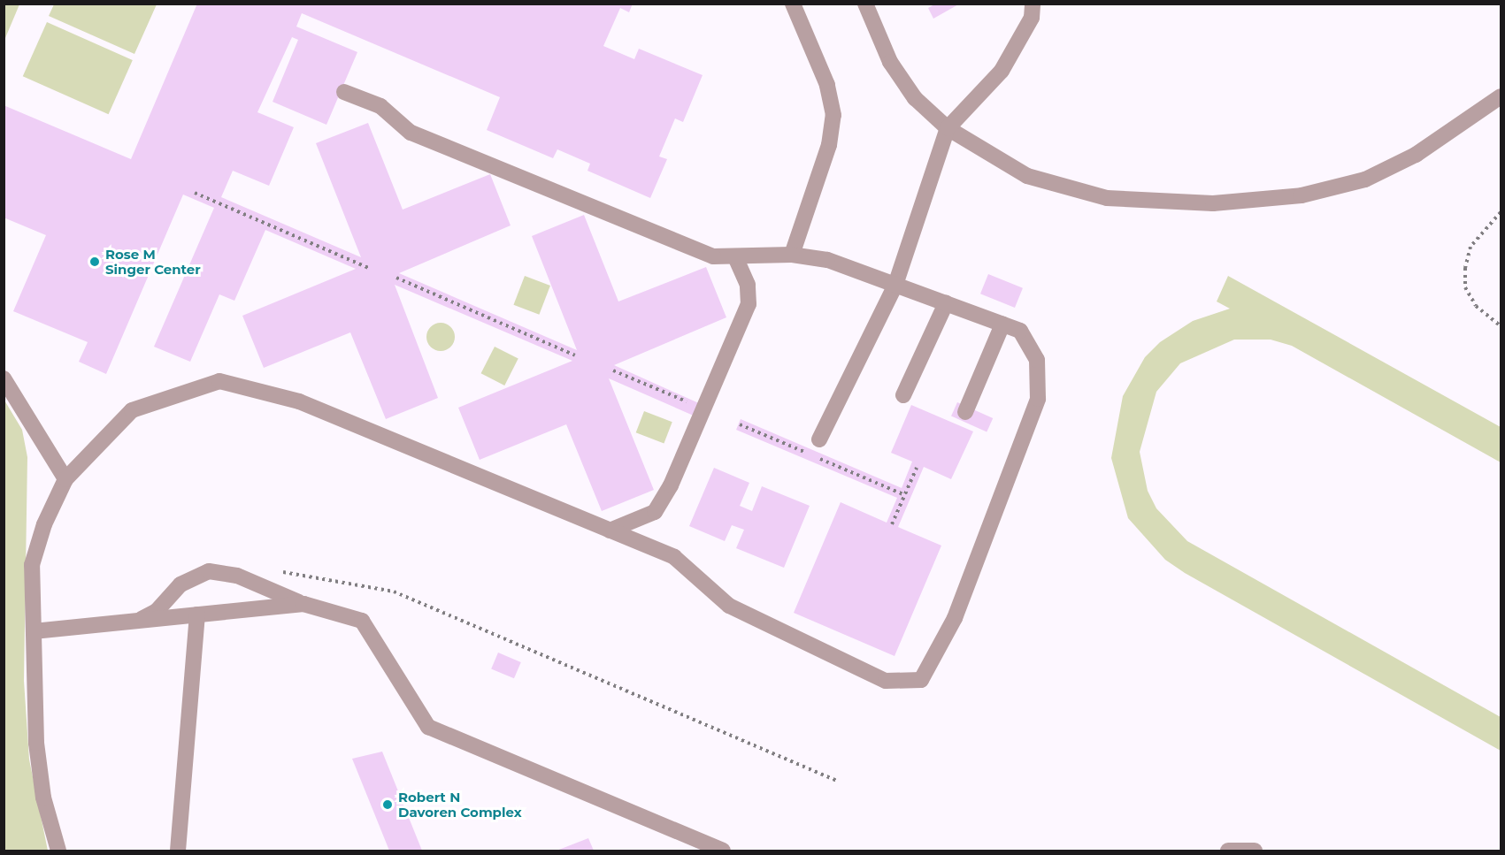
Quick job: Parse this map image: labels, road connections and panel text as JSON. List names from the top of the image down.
{
  "places": ["Rose M Singer Center", "Robert N Davoren Complex"]
}
